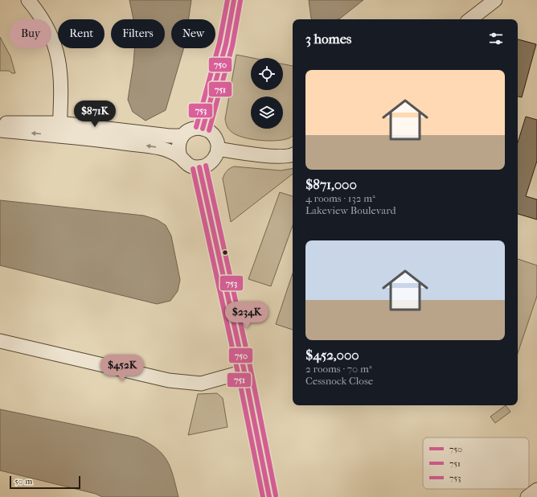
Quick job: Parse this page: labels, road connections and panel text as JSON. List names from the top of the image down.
{
  "lines": ["transit line 750", "transit line 753", "transit line 751"],
  "legend": ["750", "751", "753"],
  "scale_bar": "50 m",
  "page": {
    "chip": [
      "Buy",
      "Rent",
      "Filters",
      "New"
    ],
    "heading": "3 homes",
    "list": [
      {
        "name": "$871,000",
        "note": "4 rooms · 132 m² · Lakeview Boulevard"
      },
      {
        "name": "$452,000",
        "note": "2 rooms · 70 m² · Cessnock Close"
      }
    ],
    "price": ["$871K", "$234K", "$452K"],
    "scale": "50 m"
  }
}
